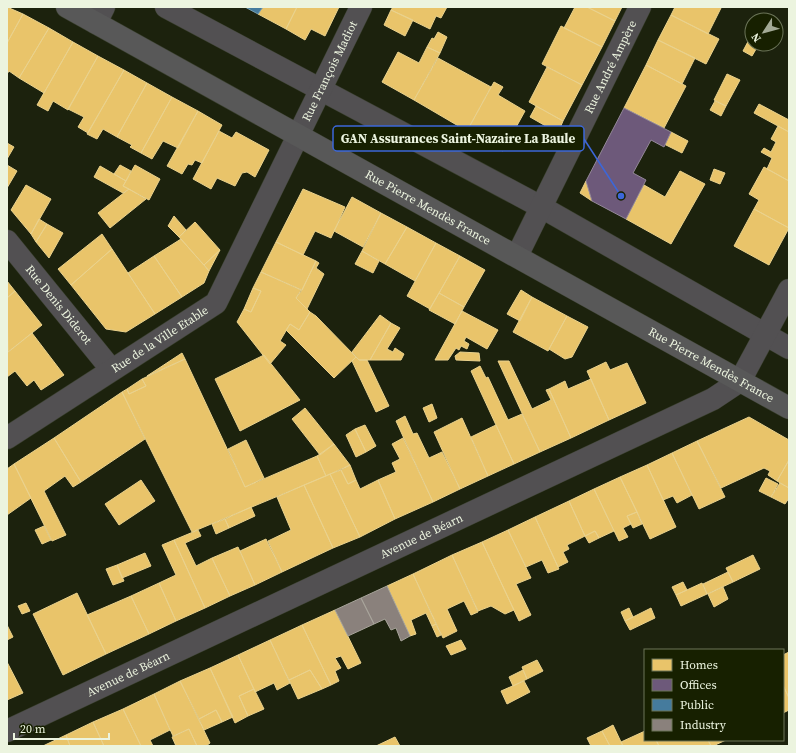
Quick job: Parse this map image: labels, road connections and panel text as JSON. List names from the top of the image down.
{
  "streets": {
    "main road": ["Rue Pierre Mendès France"],
    "street": [
      "Rue André Ampère",
      "Rue François Madiot",
      "Rue Denis Diderot",
      "Rue de la Ville Etable",
      "Avenue de Béarn"
    ]
  },
  "crossings": [
    ["Rue André Ampère", "Rue Pierre Mendès France"],
    ["Rue François Madiot", "Rue Pierre Mendès France"],
    ["Rue François Madiot", "Rue de la Ville Etable"],
    ["Rue Pierre Mendès France", "Rue de la Ville Etable"],
    ["Rue Pierre Mendès France", "Avenue de Béarn"],
    ["Rue Denis Diderot", "Rue de la Ville Etable"]
  ],
  "places": ["GAN Assurances Saint-Nazaire La Baule"],
  "legend": [
    "Homes",
    "Offices",
    "Public",
    "Industry"
  ],
  "scale_bar": "20 m",
  "north": "bottom left"
}
